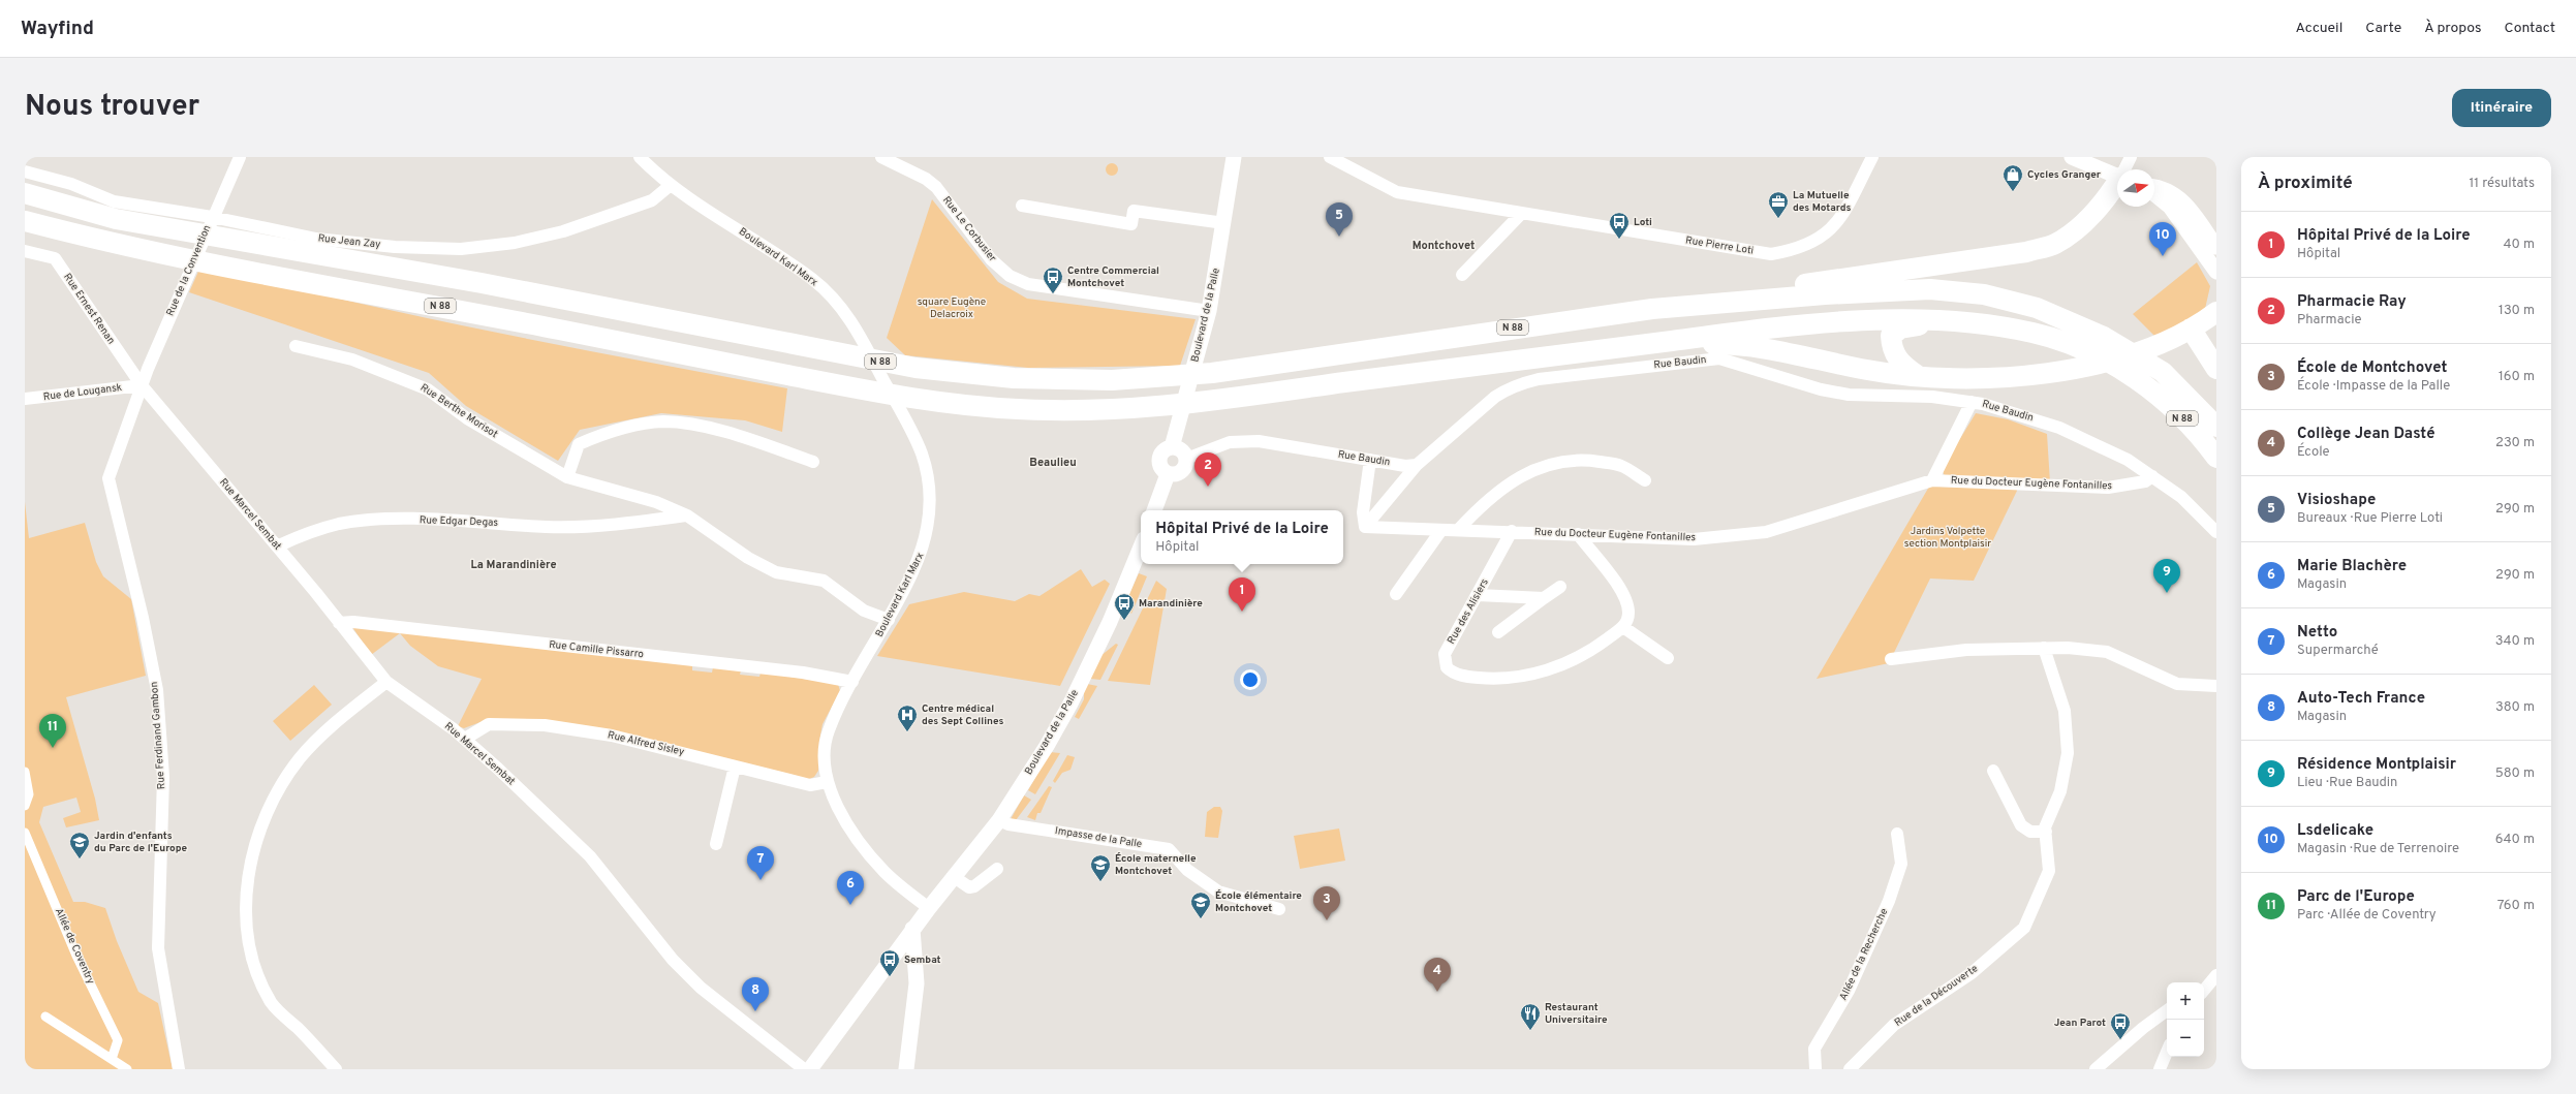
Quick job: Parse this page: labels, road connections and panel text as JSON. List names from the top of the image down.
{
  "streets": {
    "highway": ["N 88"],
    "street": [
      "Rue Le Corbusier",
      "Rue Jean Zay",
      "Rue Pierre Loti",
      "Boulevard Karl Marx",
      "Rue de la Convention",
      "Rue Ernest Renan",
      "Boulevard de la Palle",
      "Rue Baudin",
      "Rue de Lougansk",
      "Rue Berthe Morisot",
      "Rue du Docteur Eugène Fontanilles",
      "Rue Marcel Sembat",
      "Rue Edgar Degas",
      "Rue des Alisiers",
      "Rue Camille Pissarro",
      "Rue Ferdinand Gambon",
      "Rue Alfred Sisley",
      "Impasse de la Palle",
      "Allée de Coventry",
      "Allée de la Recherche",
      "Rue de la Découverte"
    ]
  },
  "crossings": [
    ["Rue Le Corbusier", "Boulevard de la Palle"],
    ["Rue Jean Zay", "Boulevard Karl Marx"],
    ["Rue Jean Zay", "Rue de la Convention"],
    ["Boulevard Karl Marx", "Boulevard de la Palle"],
    ["Boulevard Karl Marx", "Rue Camille Pissarro"],
    ["Boulevard Karl Marx", "Rue Alfred Sisley"],
    ["Rue de la Convention", "Rue Ernest Renan"],
    ["Rue de la Convention", "Rue de Lougansk"],
    ["Rue de la Convention", "Rue Marcel Sembat"],
    ["Rue de la Convention", "Rue Ferdinand Gambon"],
    ["Rue Ernest Renan", "Rue de Lougansk"],
    ["Rue Ernest Renan", "Rue Marcel Sembat"],
    ["Rue Ernest Renan", "Rue Ferdinand Gambon"],
    ["Boulevard de la Palle", "Rue Baudin"],
    ["Boulevard de la Palle", "Impasse de la Palle"],
    ["Rue Baudin", "Rue du Docteur Eugène Fontanilles"],
    ["Rue de Lougansk", "Rue Marcel Sembat"],
    ["Rue de Lougansk", "Rue Ferdinand Gambon"],
    ["Rue Berthe Morisot", "Rue Edgar Degas"],
    ["Rue du Docteur Eugène Fontanilles", "Rue des Alisiers"],
    ["Rue Marcel Sembat", "Rue Edgar Degas"],
    ["Rue Marcel Sembat", "Rue Camille Pissarro"],
    ["Rue Marcel Sembat", "Rue Ferdinand Gambon"],
    ["Rue Marcel Sembat", "Rue Alfred Sisley"]
  ],
  "districts": ["Montchovet", "Beaulieu", "La Marandinière"],
  "parks": ["square Eugène Delacroix", "Jardins Volpette section Montplaisir"],
  "places": {
    "shop": ["Cycles Granger"],
    "office": ["La Mutuelle des Motards"],
    "bus stop": [
      "Loti",
      "Centre Commercial Montchovet",
      "Marandinière",
      "Sembat",
      "Jean Parot"
    ],
    "hospital": ["Centre médical des Sept Collines"],
    "school or university": ["Jardin d'enfants du Parc de l'Europe", "École maternelle Montchovet", "École élémentaire Montchovet"],
    "restaurant": ["Restaurant Universitaire"]
  },
  "north": "right",
  "page": {
    "header": "Wayfind",
    "nav": [
      "Accueil",
      "Carte",
      "À propos",
      "Contact"
    ],
    "title": "Nous trouver",
    "buttons": "Itinéraire",
    "heading": ["À proximité", "11 résultats"],
    "pins": [
      "5",
      "10",
      "2",
      "9",
      "1",
      "11",
      "7",
      "6",
      "3",
      "4",
      "8"
    ],
    "list": [
      {
        "mark": "1",
        "name": "Hôpital Privé de la Loire",
        "note": "Hôpital",
        "value": "40 m"
      },
      {
        "mark": "2",
        "name": "Pharmacie Ray",
        "note": "Pharmacie",
        "value": "130 m"
      },
      {
        "mark": "3",
        "name": "École de Montchovet",
        "note": "École · Impasse de la Palle",
        "value": "160 m"
      },
      {
        "mark": "4",
        "name": "Collège Jean Dasté",
        "note": "École",
        "value": "230 m"
      },
      {
        "mark": "5",
        "name": "Visioshape",
        "note": "Bureaux · Rue Pierre Loti",
        "value": "290 m"
      },
      {
        "mark": "6",
        "name": "Marie Blachère",
        "note": "Magasin",
        "value": "290 m"
      },
      {
        "mark": "7",
        "name": "Netto",
        "note": "Supermarché",
        "value": "340 m"
      },
      {
        "mark": "8",
        "name": "Auto-Tech France",
        "note": "Magasin",
        "value": "380 m"
      },
      {
        "mark": "9",
        "name": "Résidence Montplaisir",
        "note": "Lieu · Rue Baudin",
        "value": "580 m"
      },
      {
        "mark": "10",
        "name": "Lsdelicake",
        "note": "Magasin · Rue de Terrenoire",
        "value": "640 m"
      },
      {
        "mark": "11",
        "name": "Parc de l'Europe",
        "note": "Parc · Allée de Coventry",
        "value": "760 m"
      }
    ],
    "popup": ["Hôpital Privé de la Loire", "Hôpital"],
    "map_buttons": ["+", "−"]
  }
}
